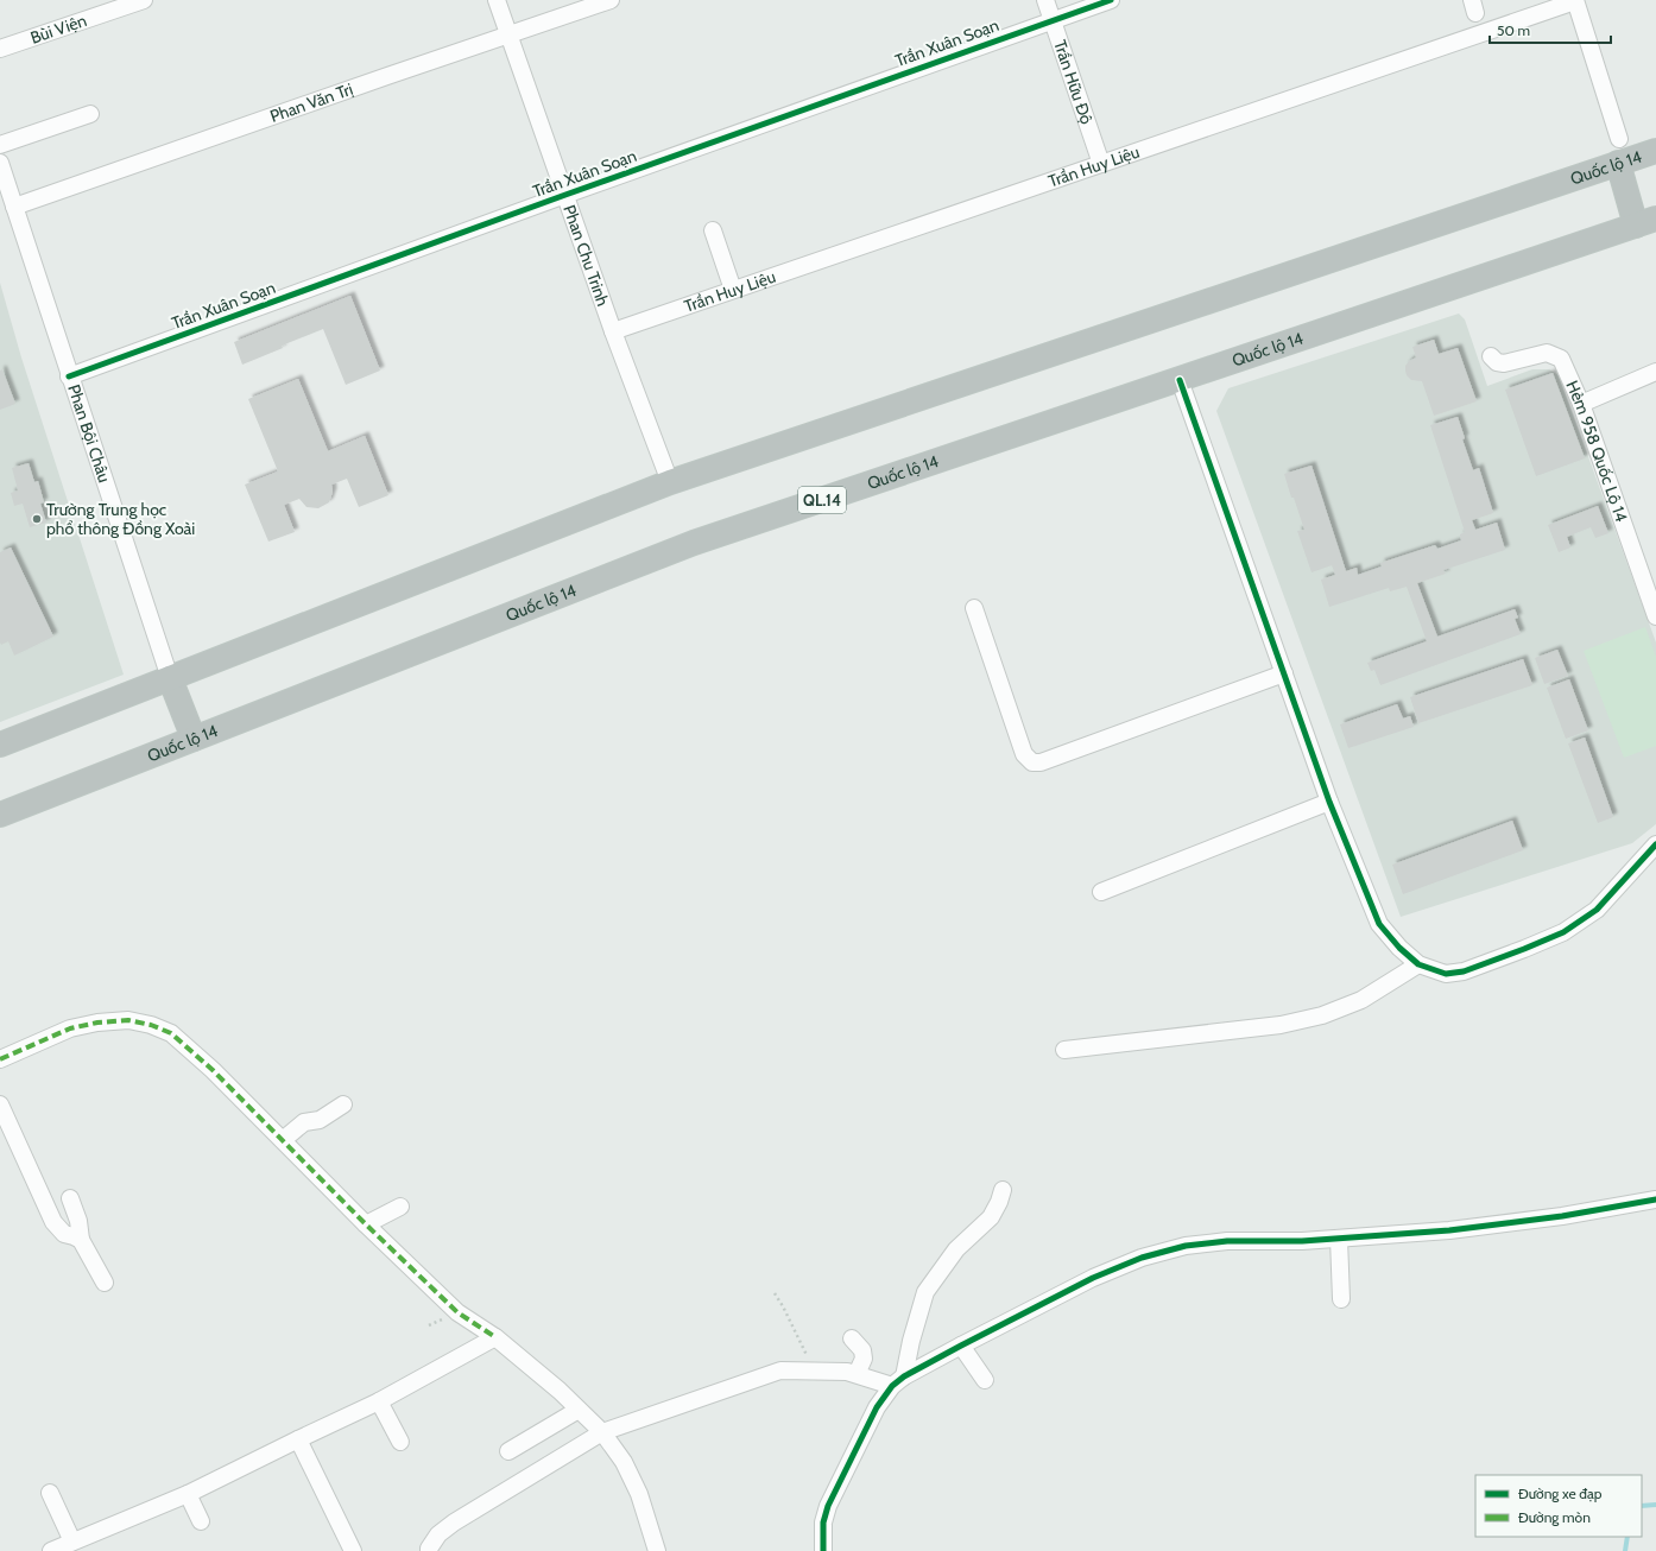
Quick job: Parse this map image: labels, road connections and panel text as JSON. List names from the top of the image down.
{
  "streets": {
    "highway": ["Quốc lộ 14", "QL.14"],
    "street": [
      "Bùi Viện",
      "Trần Xuân Soạn",
      "Trần Hữu Độ",
      "Phan Văn Trị",
      "Trần Huy Liệu",
      "Phan Chu Trinh",
      "Phan Bội Châu",
      "Hẻm 958 Quốc Lộ 14"
    ]
  },
  "crossings": [
    ["Trần Xuân Soạn", "Trần Hữu Độ"],
    ["Trần Xuân Soạn", "Phan Chu Trinh"],
    ["Trần Xuân Soạn", "Phan Bội Châu"],
    ["Trần Hữu Độ", "Trần Huy Liệu"],
    ["Phan Văn Trị", "Phan Chu Trinh"],
    ["Phan Văn Trị", "Phan Bội Châu"],
    ["Trần Huy Liệu", "Phan Chu Trinh"],
    ["Quốc lộ 14", "Phan Chu Trinh"],
    ["Quốc lộ 14", "Phan Bội Châu"]
  ],
  "places": ["Trường Trung học phổ thông Đồng Xoài"],
  "legend": ["Đường xe đạp", "Đường mòn"],
  "scale_bar": "50 m"
}
